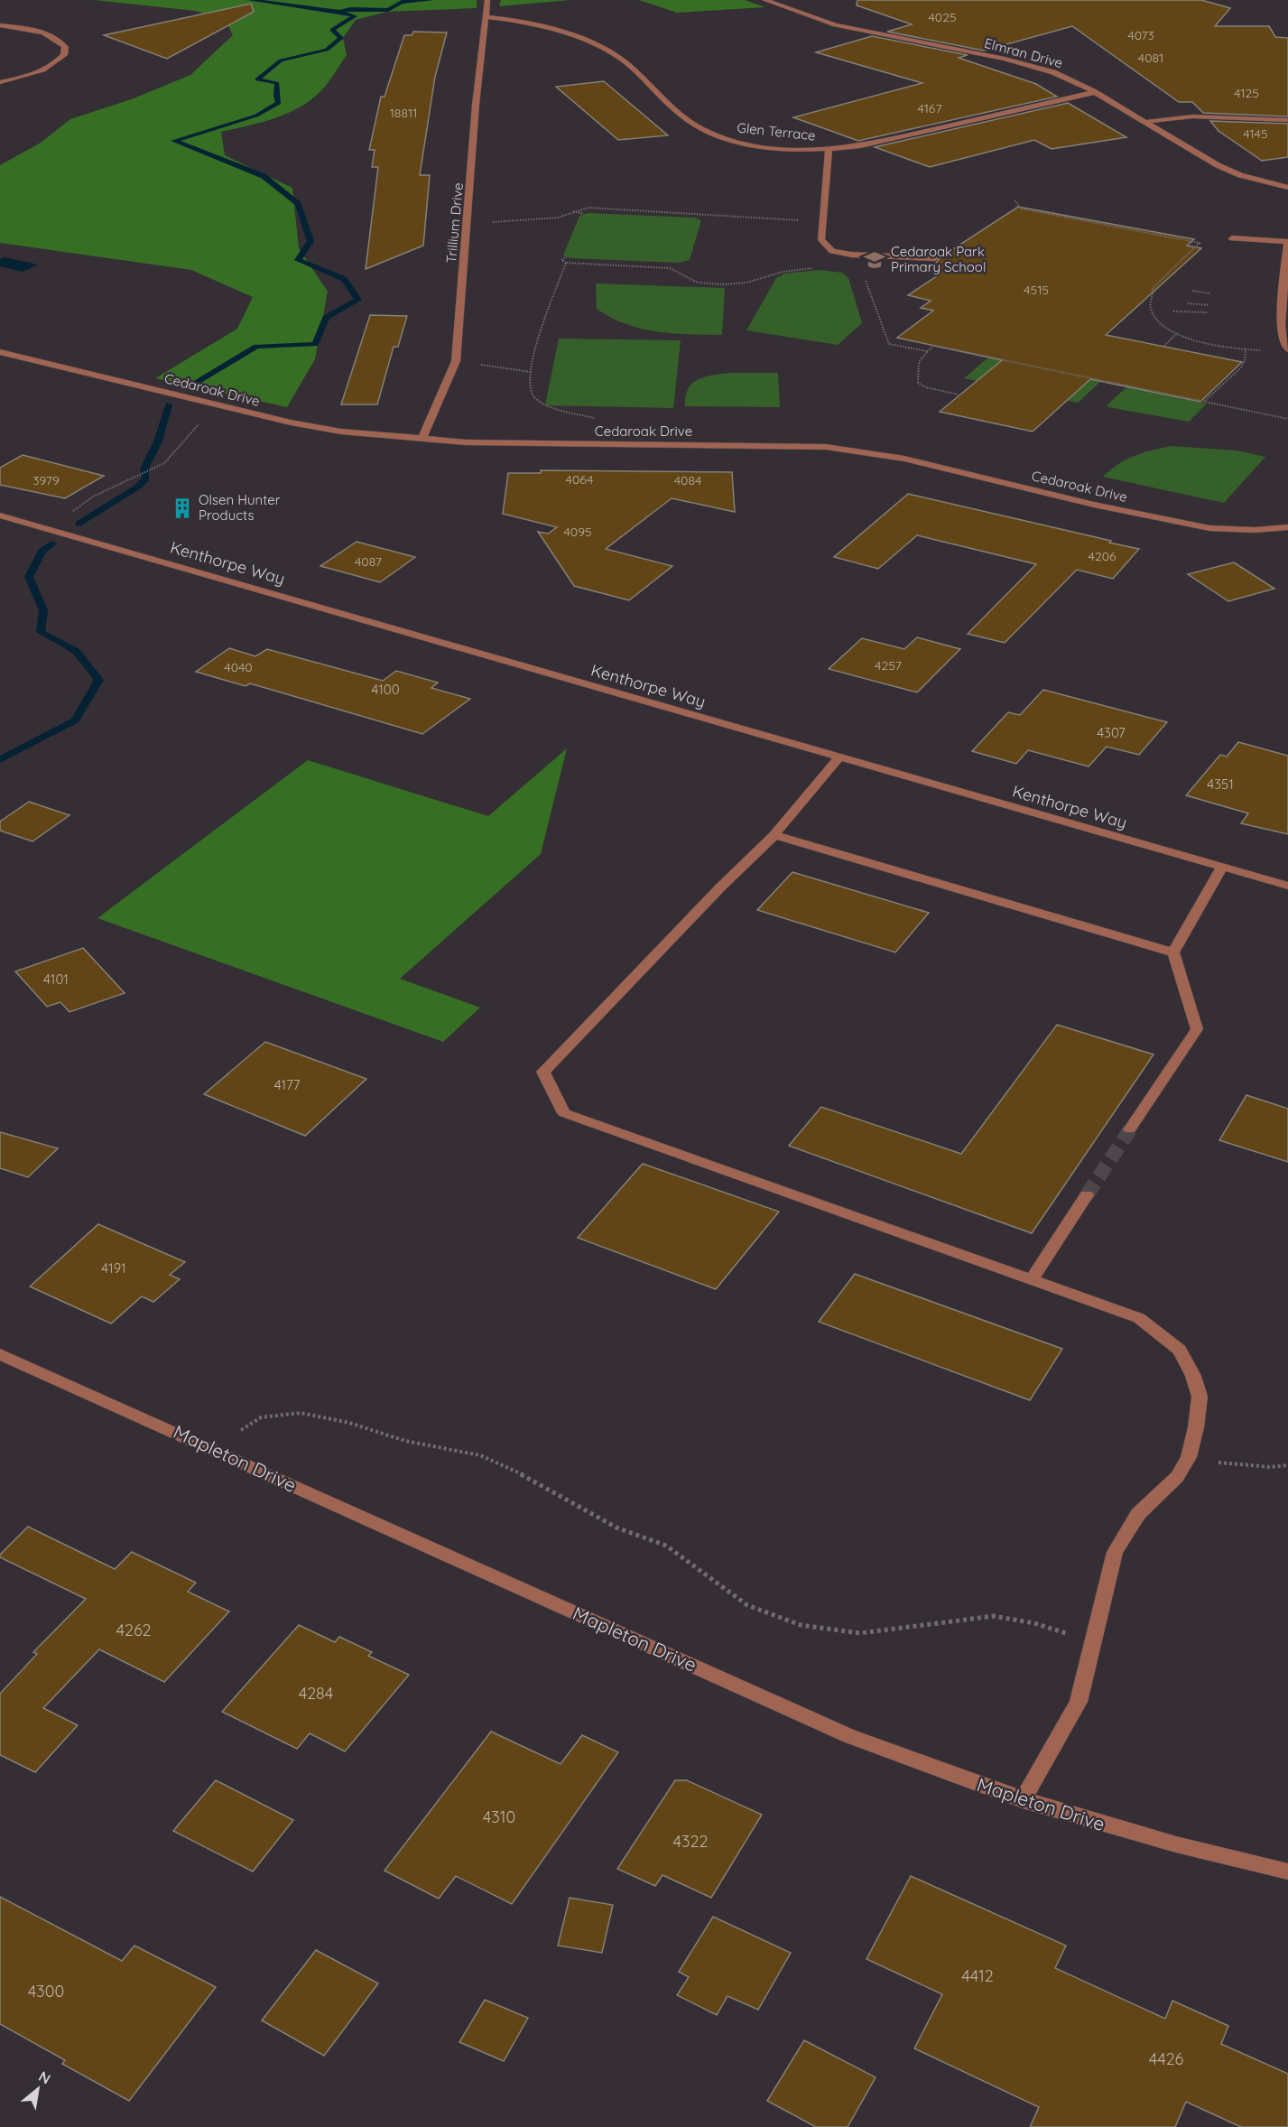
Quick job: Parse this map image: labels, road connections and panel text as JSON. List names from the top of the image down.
{
  "streets": {
    "street": [
      "Elmran Drive",
      "Glen Terrace",
      "Trillium Drive",
      "Cedaroak Drive",
      "Kenthorpe Way",
      "Mapleton Drive"
    ]
  },
  "crossings": [
    ["Elmran Drive", "Glen Terrace"],
    ["Glen Terrace", "Trillium Drive"],
    ["Trillium Drive", "Cedaroak Drive"]
  ],
  "places": {
    "school or university": ["Cedaroak Park Primary School"],
    "building": ["Olsen Hunter Products"]
  },
  "house_numbers": [
    "4025",
    "4073",
    "4081",
    "4125",
    "4167",
    "18811",
    "4145",
    "4515",
    "4064",
    "3979",
    "4084",
    "4095",
    "4206",
    "4087",
    "4257",
    "4040",
    "4100",
    "4307",
    "4351",
    "4101",
    "4177",
    "4191",
    "4262",
    "4284",
    "4310",
    "4322",
    "4412",
    "4300",
    "4426"
  ],
  "north": "top right"
}
